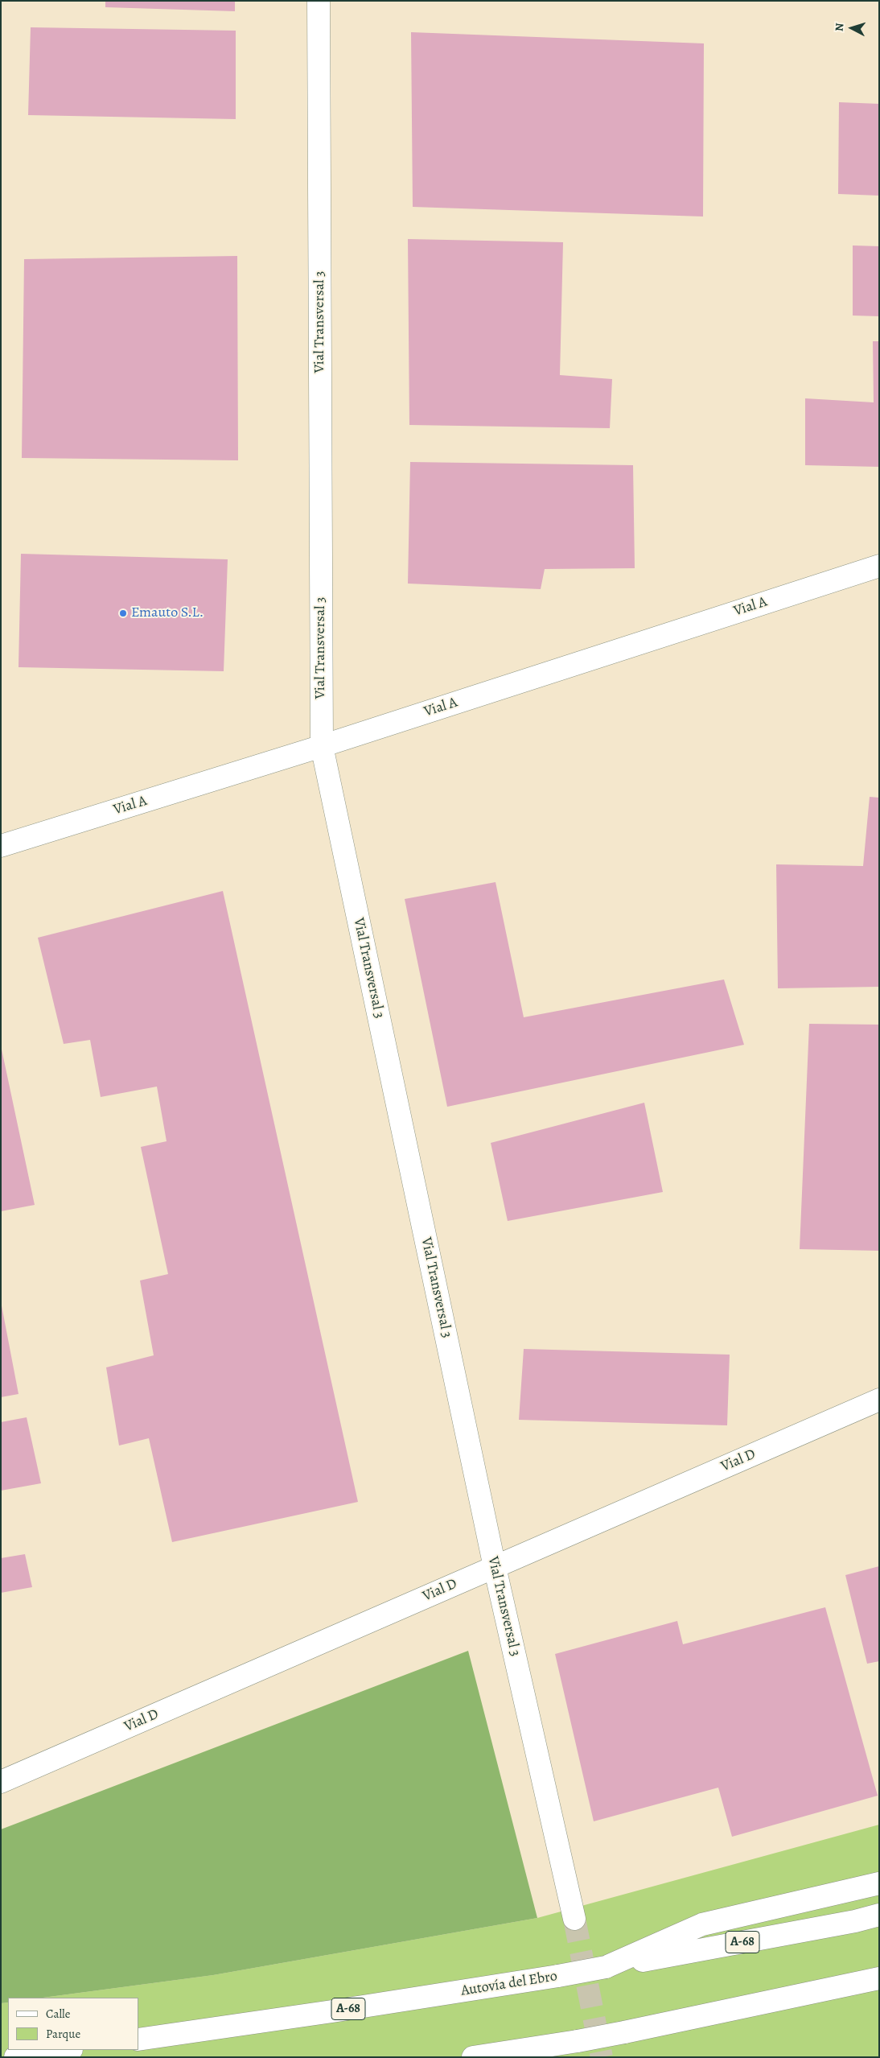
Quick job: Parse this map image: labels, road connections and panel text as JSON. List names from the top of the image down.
{
  "streets": {
    "main road": [
      "Vial Transversal 3",
      "Vial A",
      "Vial D",
      "A-68",
      "Autovía del Ebro"
    ]
  },
  "crossings": [
    ["Vial Transversal 3", "Vial A"],
    ["Vial Transversal 3", "Vial D"]
  ],
  "places": ["Emauto S.L."],
  "legend": ["Calle", "Parque"],
  "north": "left"
}
